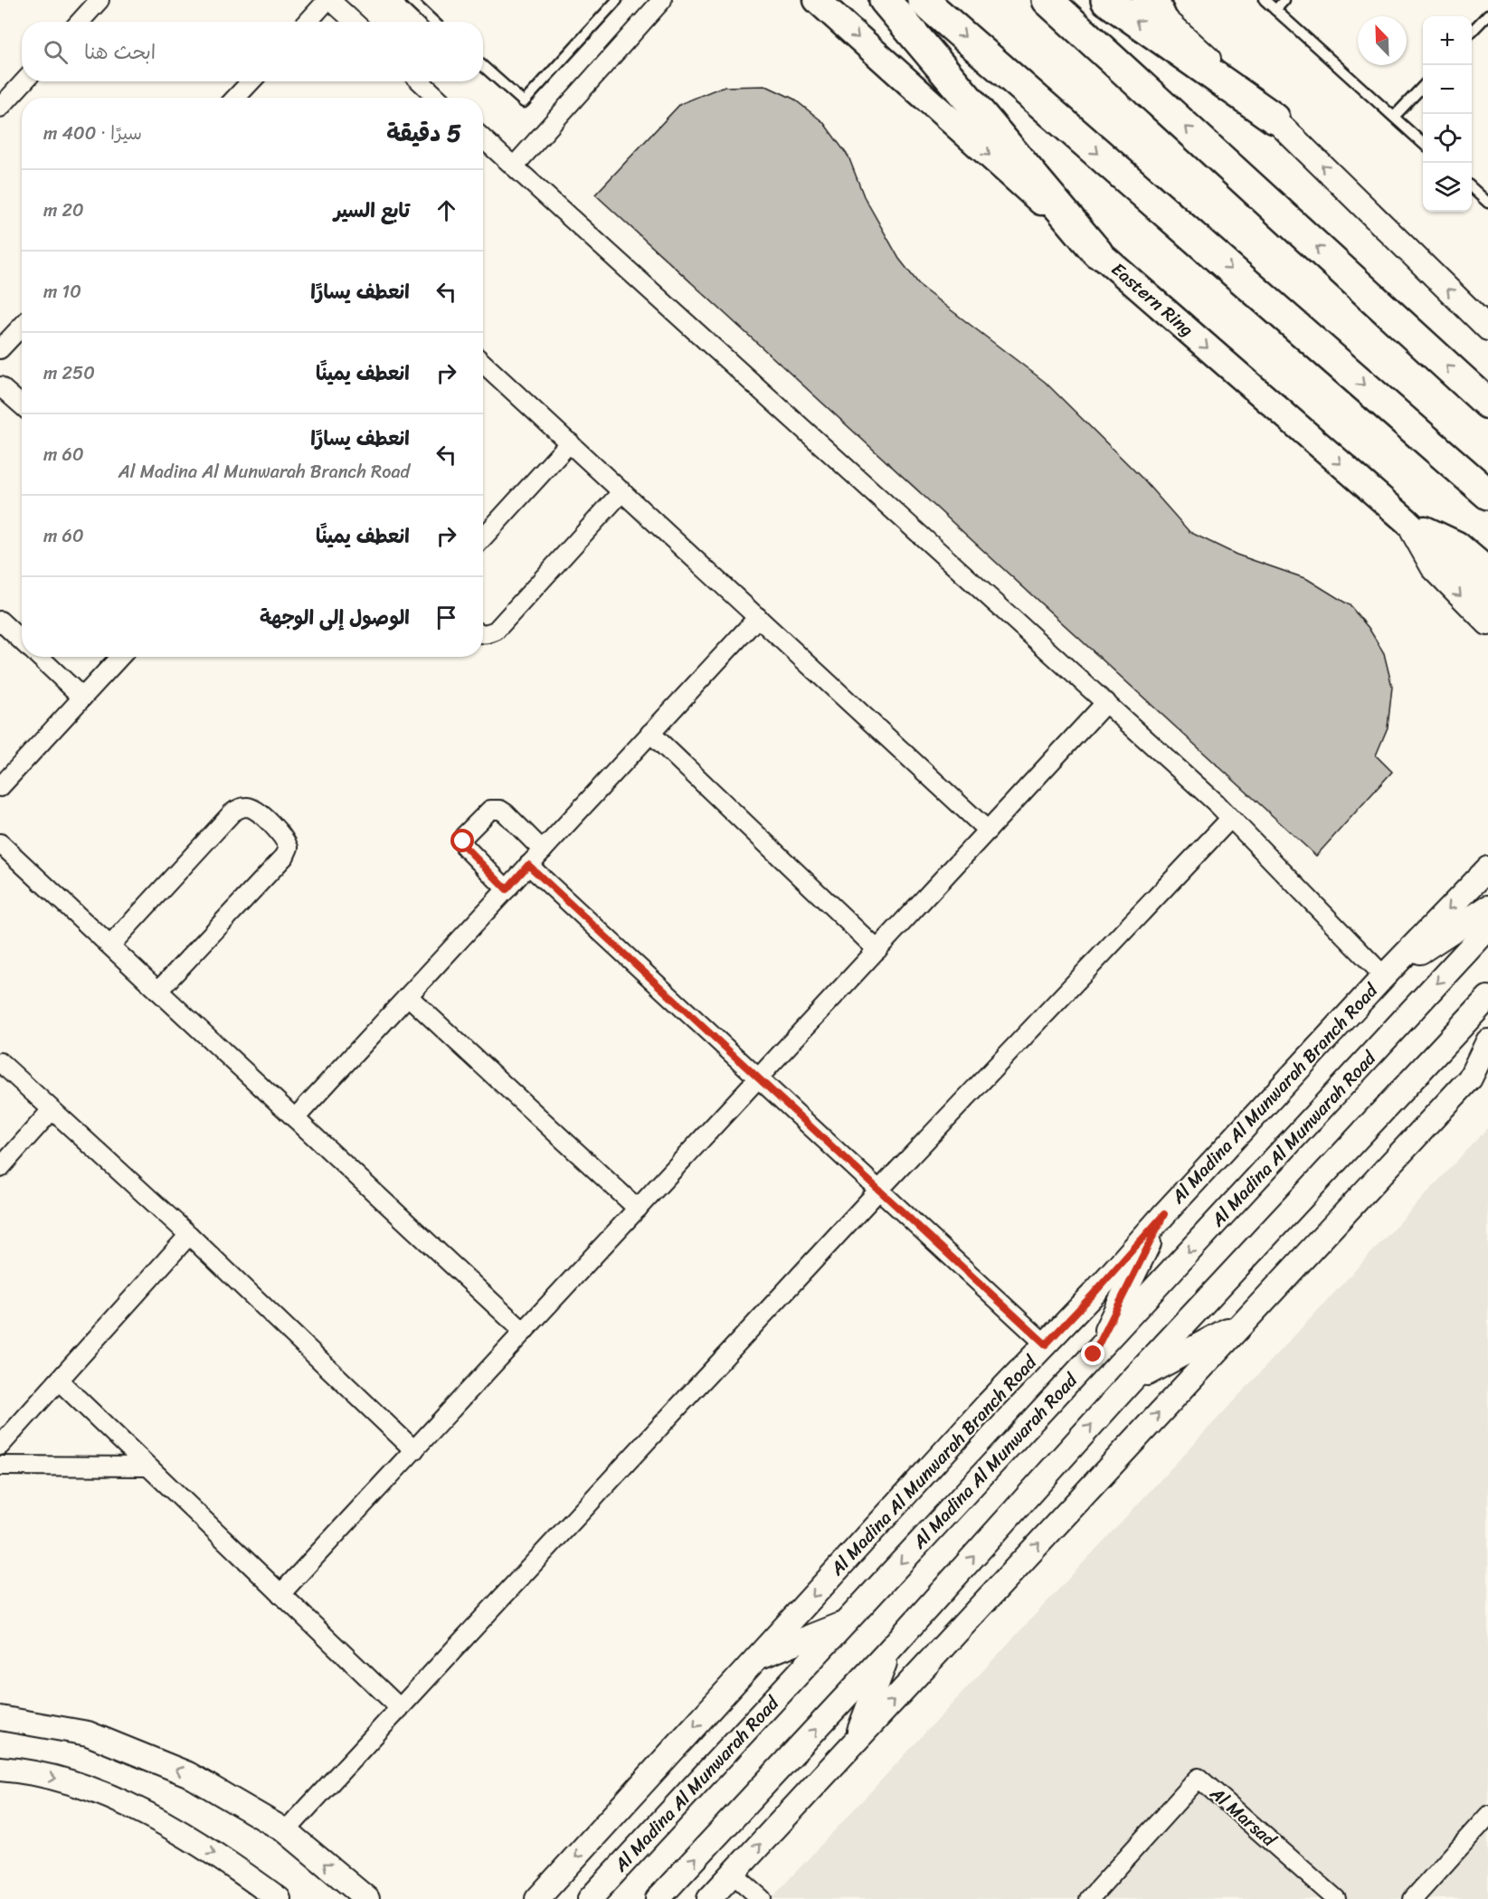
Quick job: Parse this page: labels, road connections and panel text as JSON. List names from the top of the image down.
{
  "streets": {
    "main road": ["Eastern Ring"],
    "street": ["Al Madina Al Munwarah Branch Road", "Al Madina Al Munwarah Road", "Al Marsad"]
  },
  "one_way": ["Eastern Ring"],
  "north": "top left",
  "page": {
    "map_buttons": ["+", "−"],
    "search": "ابحث هنا",
    "heading": ["5 دقيقة", "سيرًا · 400 m"],
    "list": [
      ["تابع السير", "20 m"],
      ["انعطف يسارًا", "10 m"],
      ["انعطف يمينًا", "250 m"],
      ["انعطف يسارًا", "Al Madina Al Munwarah Branch Road", "60 m"],
      ["انعطف يمينًا", "60 m"],
      "الوصول إلى الوجهة"
    ]
  }
}
